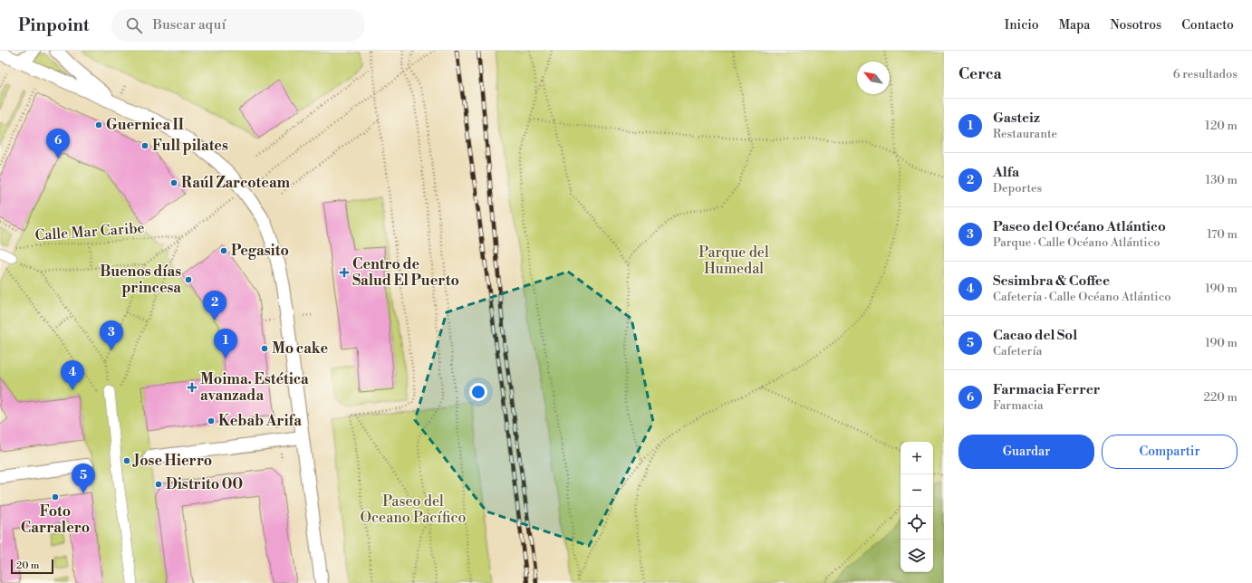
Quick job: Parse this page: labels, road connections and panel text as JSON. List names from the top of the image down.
{
  "streets": {
    "path": ["Calle Mar Caribe"]
  },
  "parks": ["Parque del Humedal", "Paseo del Oceano Pacífico"],
  "places": {
    "other": [
      "Guernica II",
      "Full pilates",
      "Raúl Zarcoteam",
      "Pegasito",
      "Buenos días princesa",
      "Mo cake",
      "Kebab Arifa",
      "Jose Hierro",
      "Distrito 00",
      "Foto Carralero"
    ],
    "health": ["Centro de Salud El Puerto", "Moima. Estética avanzada"]
  },
  "scale_bar": "20 m",
  "north": "top left",
  "page": {
    "header": "Pinpoint",
    "search": "Buscar aquí",
    "nav": [
      "Inicio",
      "Mapa",
      "Nosotros",
      "Contacto"
    ],
    "heading": ["Cerca", "6 resultados"],
    "list": [
      {
        "mark": "1",
        "name": "Gasteiz",
        "note": "Restaurante",
        "value": "120 m"
      },
      {
        "mark": "2",
        "name": "Alfa",
        "note": "Deportes",
        "value": "130 m"
      },
      {
        "mark": "3",
        "name": "Paseo del Océano Atlántico",
        "note": "Parque · Calle Océano Atlántico",
        "value": "170 m"
      },
      {
        "mark": "4",
        "name": "Sesimbra & Coffee",
        "note": "Cafetería · Calle Océano Atlántico",
        "value": "190 m"
      },
      {
        "mark": "5",
        "name": "Cacao del Sol",
        "note": "Cafetería",
        "value": "190 m"
      },
      {
        "mark": "6",
        "name": "Farmacia Ferrer",
        "note": "Farmacia",
        "value": "220 m"
      }
    ],
    "pins": [
      "6",
      "2",
      "3",
      "1",
      "4",
      "5"
    ],
    "buttons": ["Guardar", "Compartir"],
    "map_buttons": ["+", "−"],
    "scale": "20 m"
  }
}
